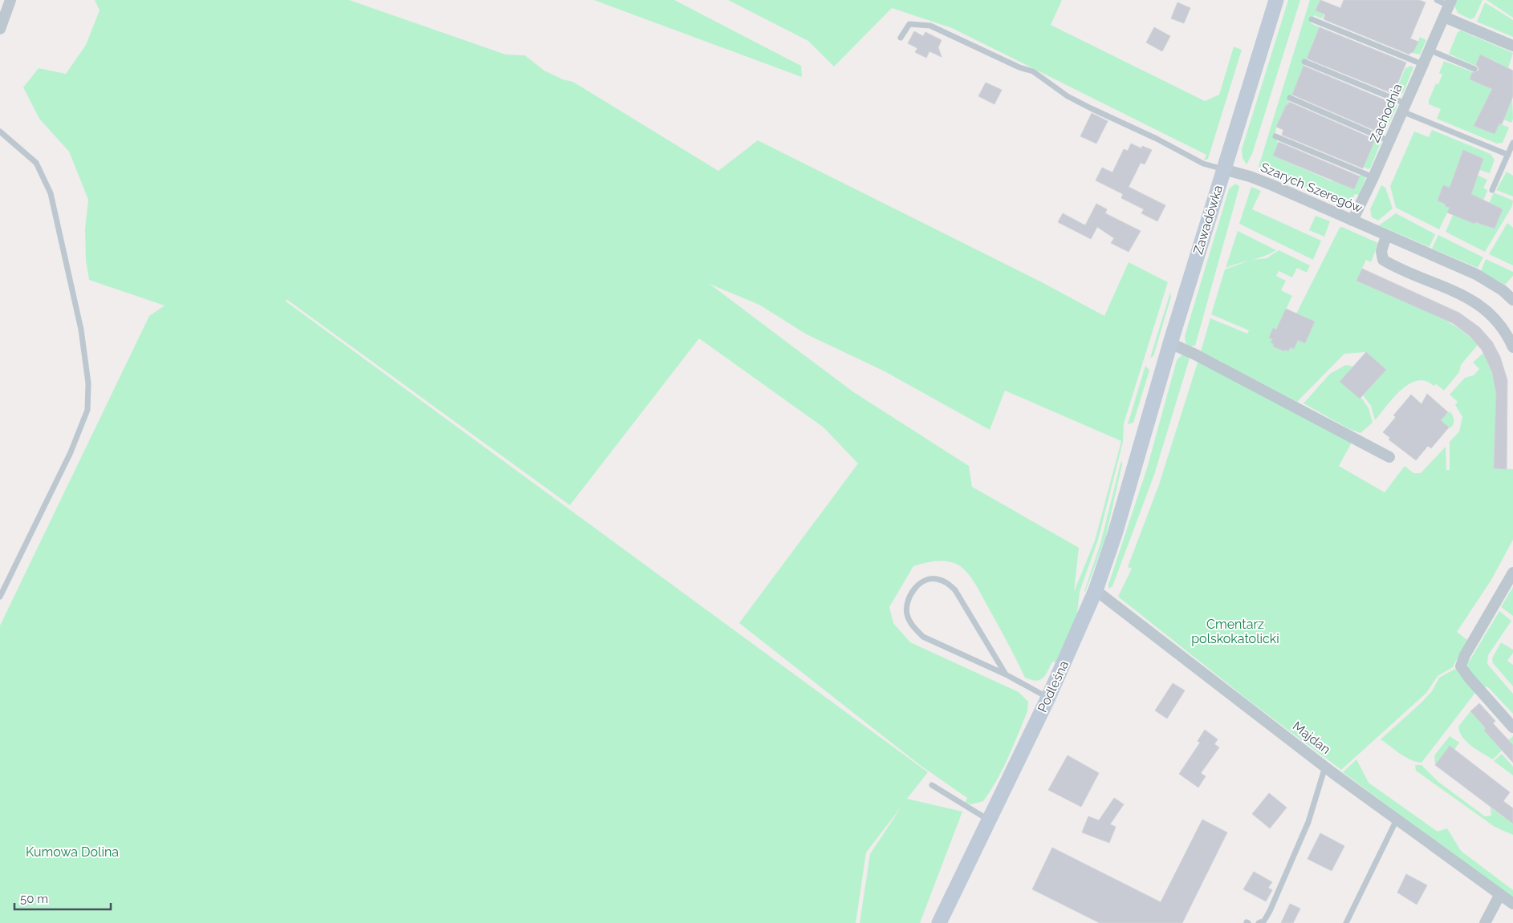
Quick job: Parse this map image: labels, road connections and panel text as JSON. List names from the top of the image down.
{
  "streets": {
    "main road": ["Zawadówka", "Podleśna"],
    "street": ["Zachodnia", "Szarych Szeregów", "Majdan"]
  },
  "crossings": [
    ["Zachodnia", "Szarych Szeregów"],
    ["Szarych Szeregów", "Zawadówka"],
    ["Zawadówka", "Podleśna"],
    ["Podleśna", "Majdan"]
  ],
  "parks": ["Cmentarz polskokatolicki", "Kumowa Dolina"],
  "scale_bar": "50 m"
}
